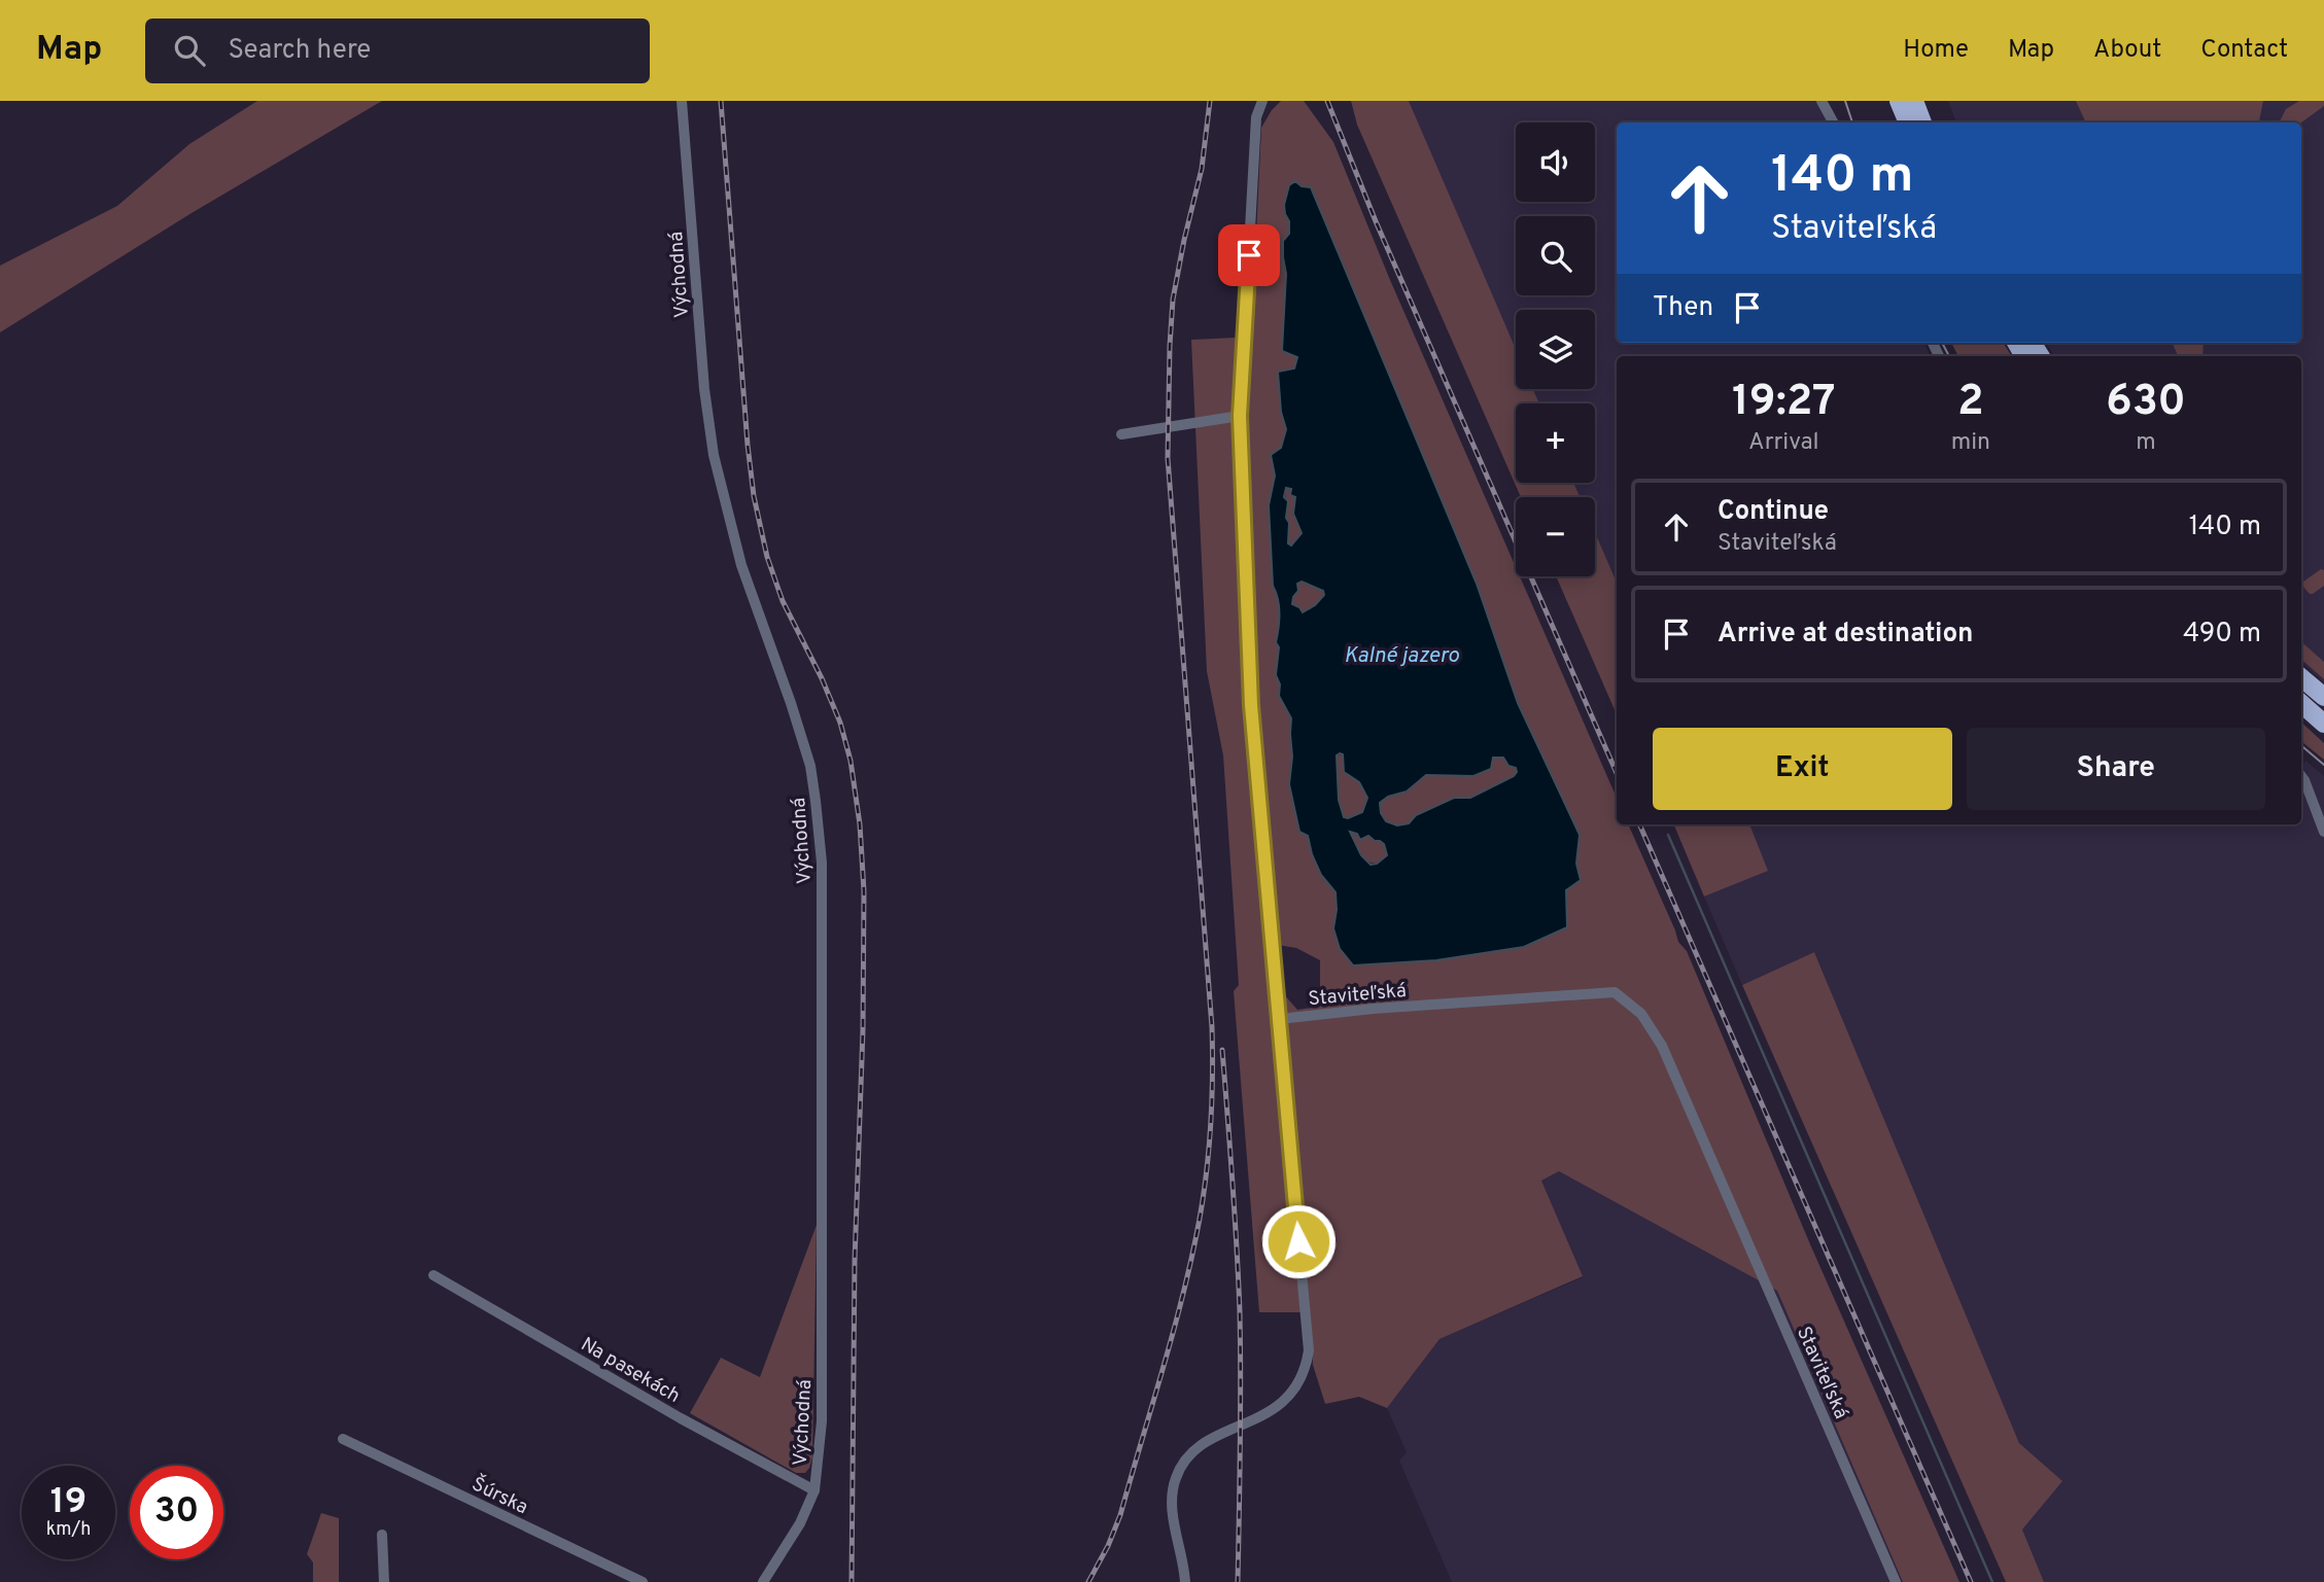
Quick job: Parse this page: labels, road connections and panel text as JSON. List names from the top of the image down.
{
  "streets": {
    "street": [
      "Východná",
      "Staviteľská",
      "Na pasekách",
      "Šúrska"
    ]
  },
  "crossings": [
    ["Východná", "Na pasekách"]
  ],
  "water": ["Kalné jazero"],
  "page": {
    "header": "Map",
    "search": "Search here",
    "nav": [
      "Home",
      "Map",
      "About",
      "Contact"
    ],
    "map_buttons": ["+", "−"],
    "turn": ["140 m", "Staviteľská"],
    "then": "Then",
    "eta": [
      "19:27",
      "Arrival",
      "2",
      "min",
      "630",
      "m"
    ],
    "list": [
      {
        "name": "Continue",
        "note": "Staviteľská",
        "value": "140 m"
      },
      {
        "name": "Arrive at destination",
        "value": "490 m"
      }
    ],
    "buttons": ["Exit", "Share"],
    "speed": "19 km/h",
    "limit": "30"
  }
}
